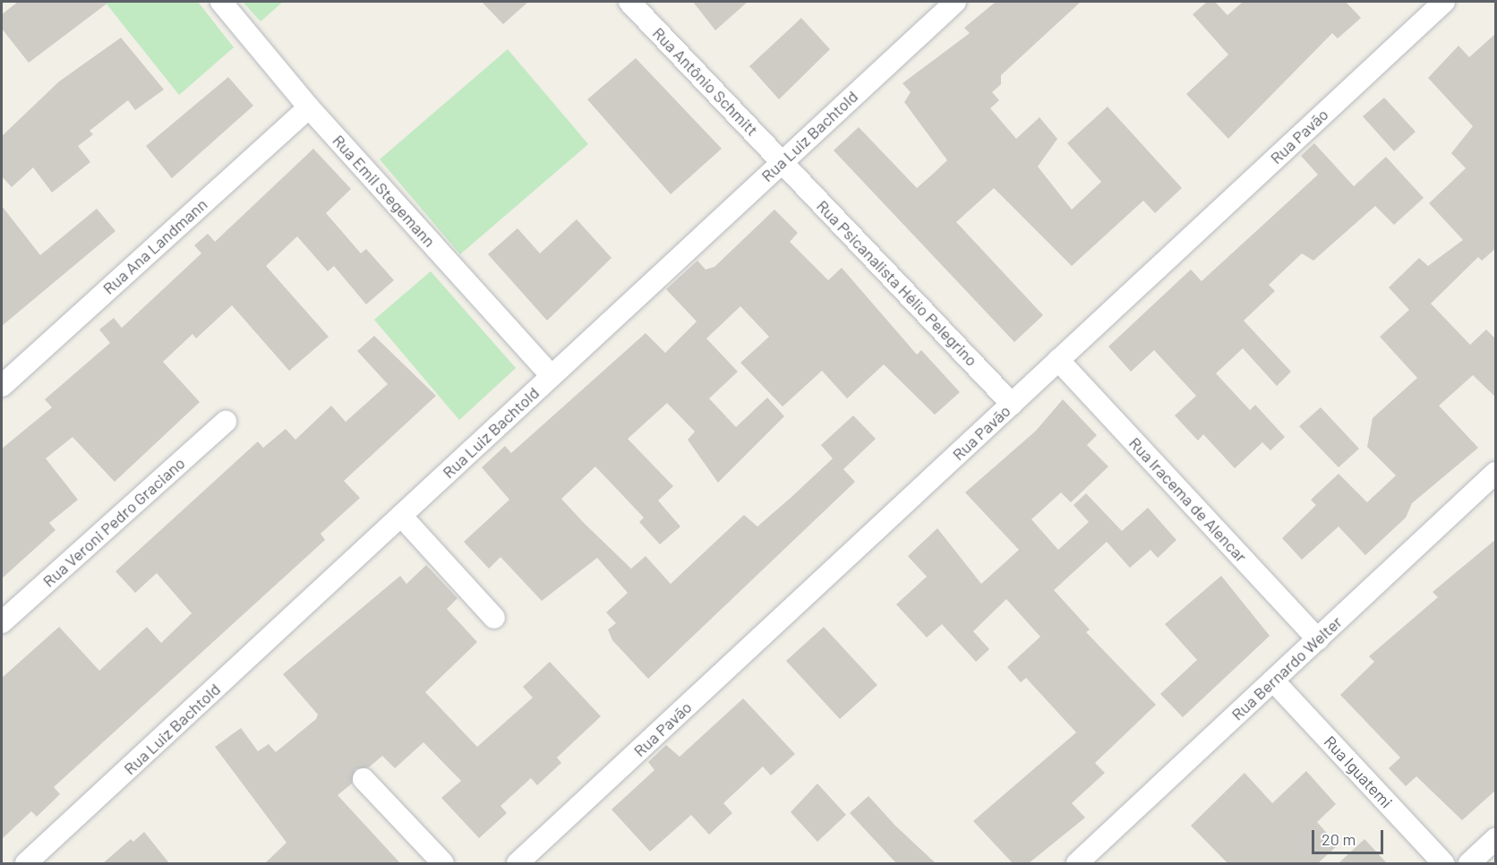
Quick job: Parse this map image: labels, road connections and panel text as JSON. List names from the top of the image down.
{
  "streets": {
    "street": [
      "Rua Antônio Schmitt",
      "Rua Luiz Bachtold",
      "Rua Pavão",
      "Rua Emil Stegemann",
      "Rua Ana Landmann",
      "Rua Psicanalista Hélio Pelegrino",
      "Rua Iracema de Alencar",
      "Rua Veroni Pedro Graciano",
      "Rua Bernardo Welter",
      "Rua Iguatemi"
    ]
  },
  "crossings": [
    ["Rua Antônio Schmitt", "Rua Luiz Bachtold"],
    ["Rua Antônio Schmitt", "Rua Psicanalista Hélio Pelegrino"],
    ["Rua Luiz Bachtold", "Rua Emil Stegemann"],
    ["Rua Luiz Bachtold", "Rua Psicanalista Hélio Pelegrino"],
    ["Rua Pavão", "Rua Psicanalista Hélio Pelegrino"],
    ["Rua Pavão", "Rua Iracema de Alencar"],
    ["Rua Emil Stegemann", "Rua Ana Landmann"],
    ["Rua Iracema de Alencar", "Rua Bernardo Welter"],
    ["Rua Bernardo Welter", "Rua Iguatemi"]
  ],
  "scale_bar": "20 m"
}
